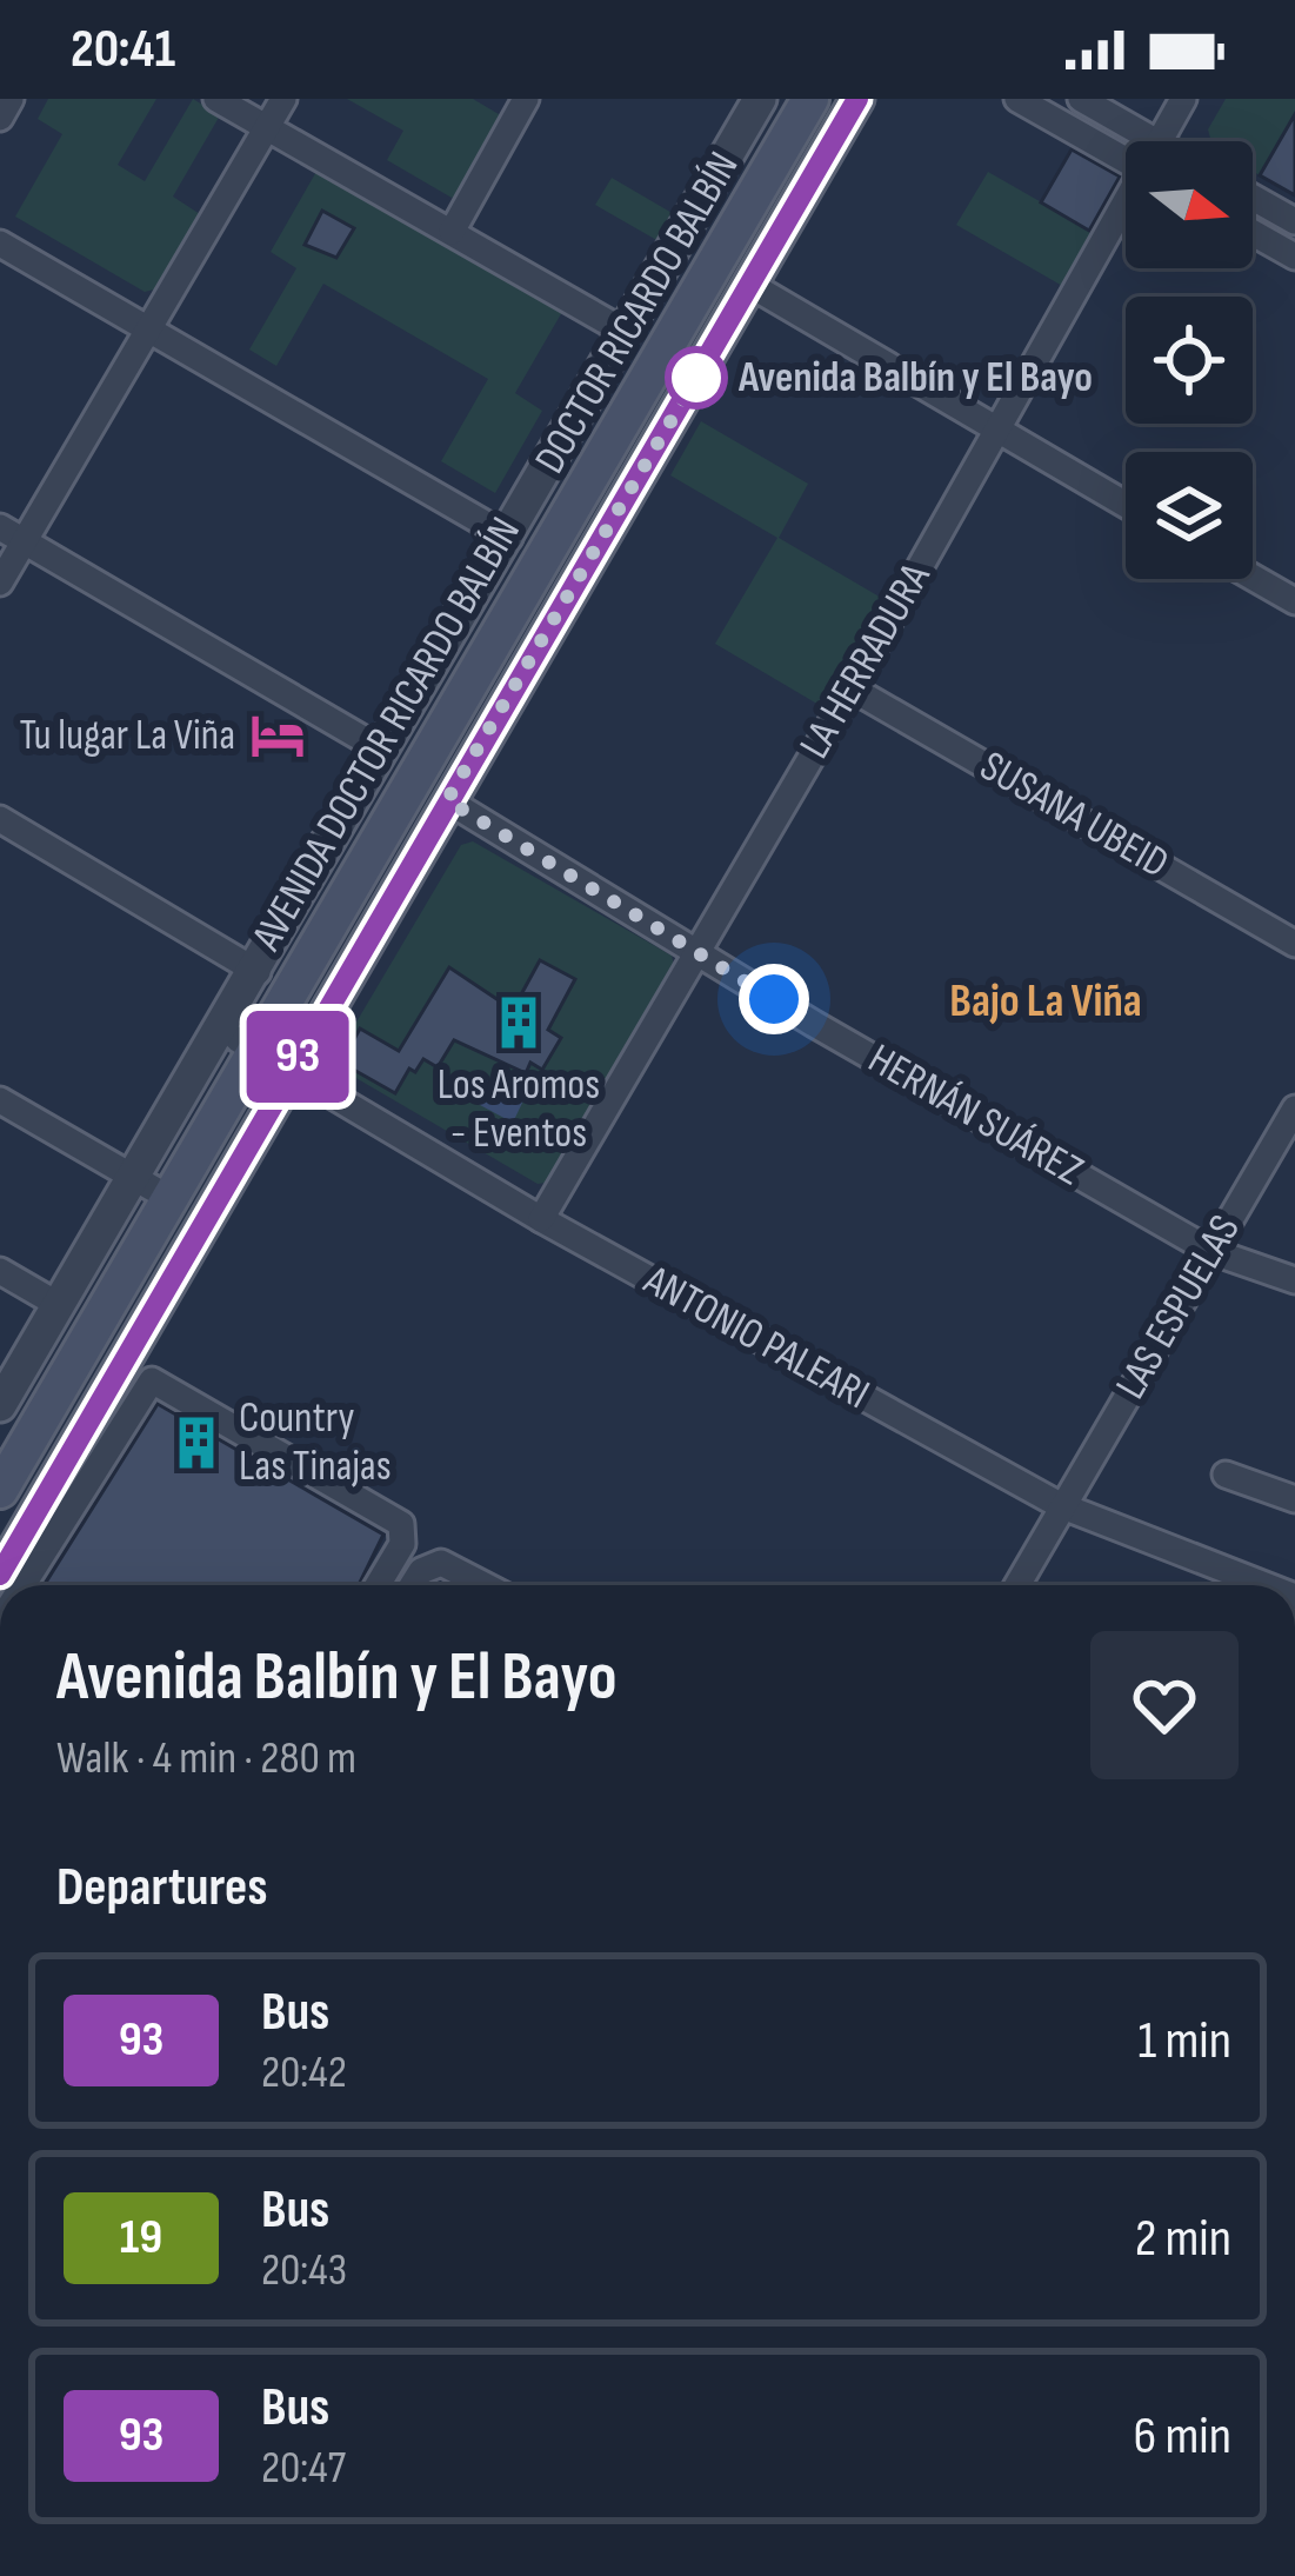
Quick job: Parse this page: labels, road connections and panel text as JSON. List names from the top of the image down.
{
  "streets": {
    "main road": ["AVENIDA DOCTOR RICARDO BALBÍN"],
    "street": [
      "DOCTOR RICARDO BALBÍN",
      "LA HERRADURA",
      "SUSANA UBEID",
      "HERNÁN SUÁREZ",
      "LAS ESPUELAS",
      "ANTONIO PALEARI"
    ]
  },
  "crossings": [
    ["DOCTOR RICARDO BALBÍN", "AVENIDA DOCTOR RICARDO BALBÍN"],
    ["DOCTOR RICARDO BALBÍN", "HERNÁN SUÁREZ"],
    ["DOCTOR RICARDO BALBÍN", "ANTONIO PALEARI"],
    ["LA HERRADURA", "SUSANA UBEID"],
    ["LA HERRADURA", "HERNÁN SUÁREZ"],
    ["LA HERRADURA", "ANTONIO PALEARI"],
    ["AVENIDA DOCTOR RICARDO BALBÍN", "ANTONIO PALEARI"],
    ["HERNÁN SUÁREZ", "LAS ESPUELAS"],
    ["LAS ESPUELAS", "ANTONIO PALEARI"]
  ],
  "districts": ["Bajo La Viña"],
  "places": {
    "other": ["Avenida Balbín y El Bayo"],
    "hotel": ["Tu lugar La Viña"],
    "building": ["Los Aromos - Eventos", "Country Las Tinajas"]
  },
  "lines": ["bus line 93"],
  "north": "right",
  "page": {
    "status": "20:41",
    "on_map": "93",
    "heading": [
      ["Avenida Balbín y El Bayo", "Walk · 4 min · 280 m"],
      "Departures"
    ],
    "list": [
      {
        "mark": "93",
        "name": "Bus",
        "note": "20:42",
        "value": "1 min"
      },
      {
        "mark": "19",
        "name": "Bus",
        "note": "20:43",
        "value": "2 min"
      },
      {
        "mark": "93",
        "name": "Bus",
        "note": "20:47",
        "value": "6 min"
      }
    ]
  }
}
